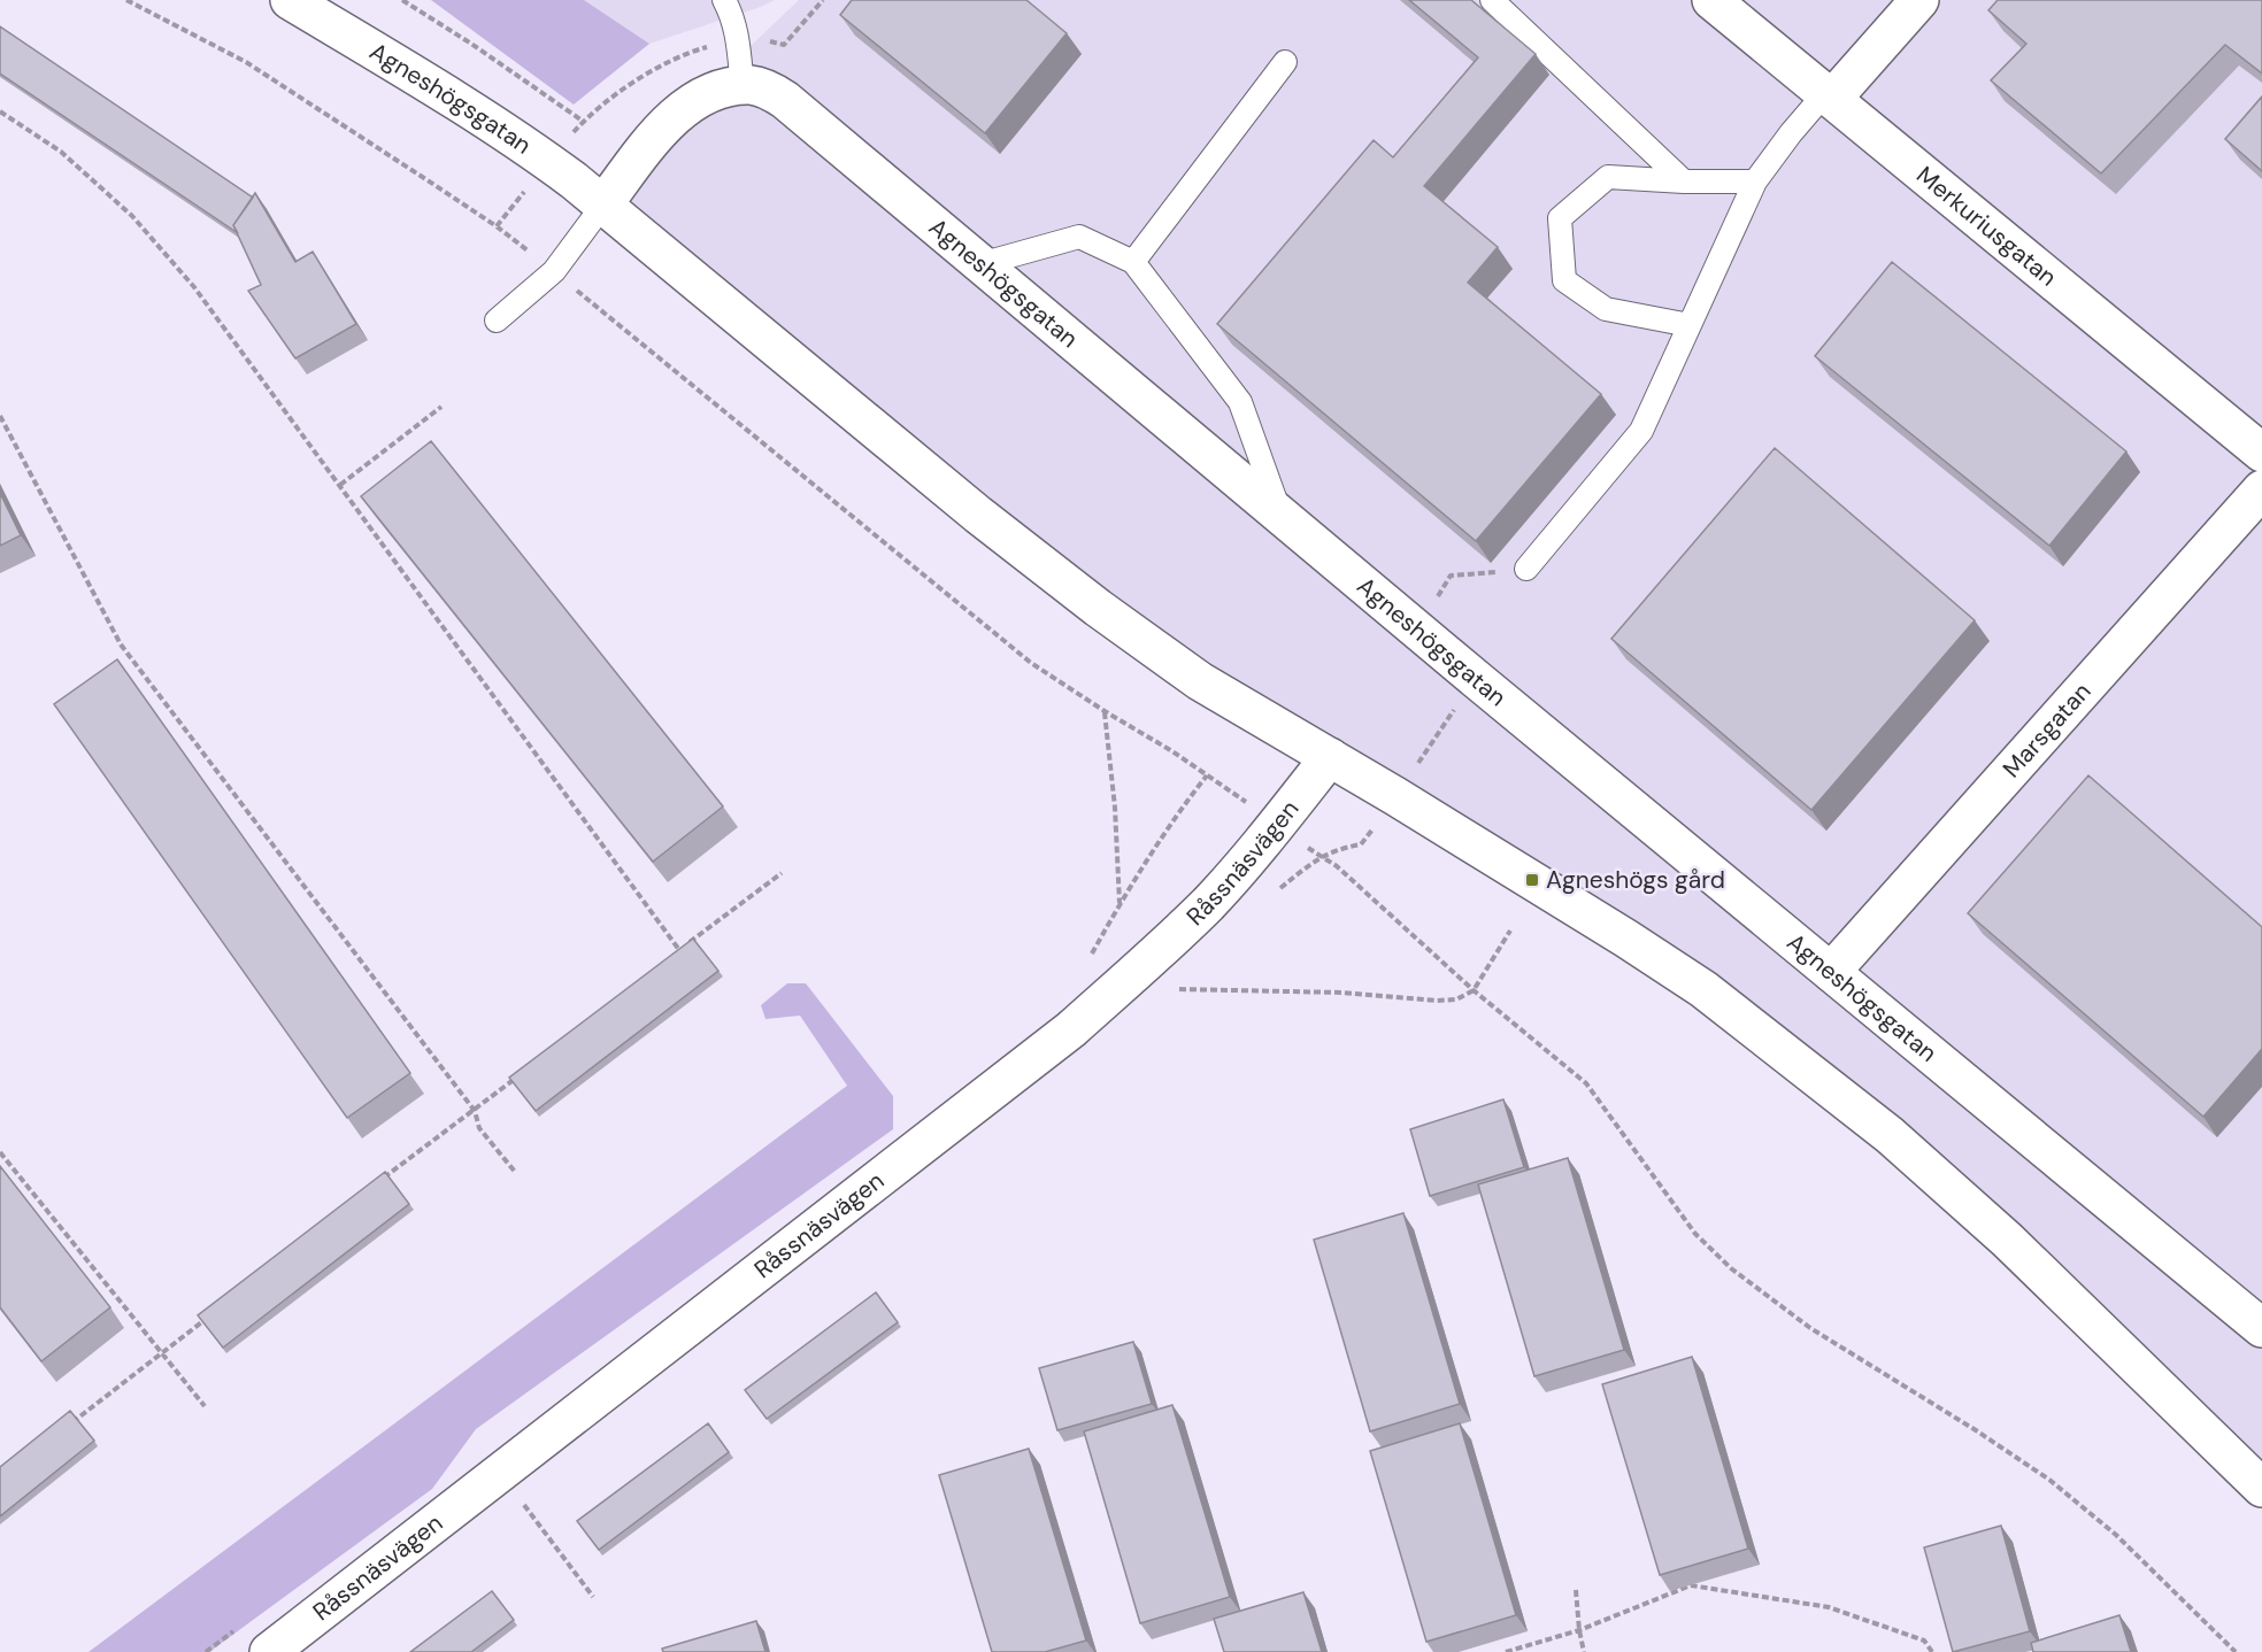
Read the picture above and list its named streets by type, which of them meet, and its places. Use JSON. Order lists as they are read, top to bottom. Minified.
{"streets":{"street":["Agneshögsgatan","Merkuriusgatan","Marsgatan","Råssnäsvägen"]},"crossings":[["Agneshögsgatan","Marsgatan"],["Agneshögsgatan","Råssnäsvägen"]],"places":{"transit":["Agneshögs gård"]}}
